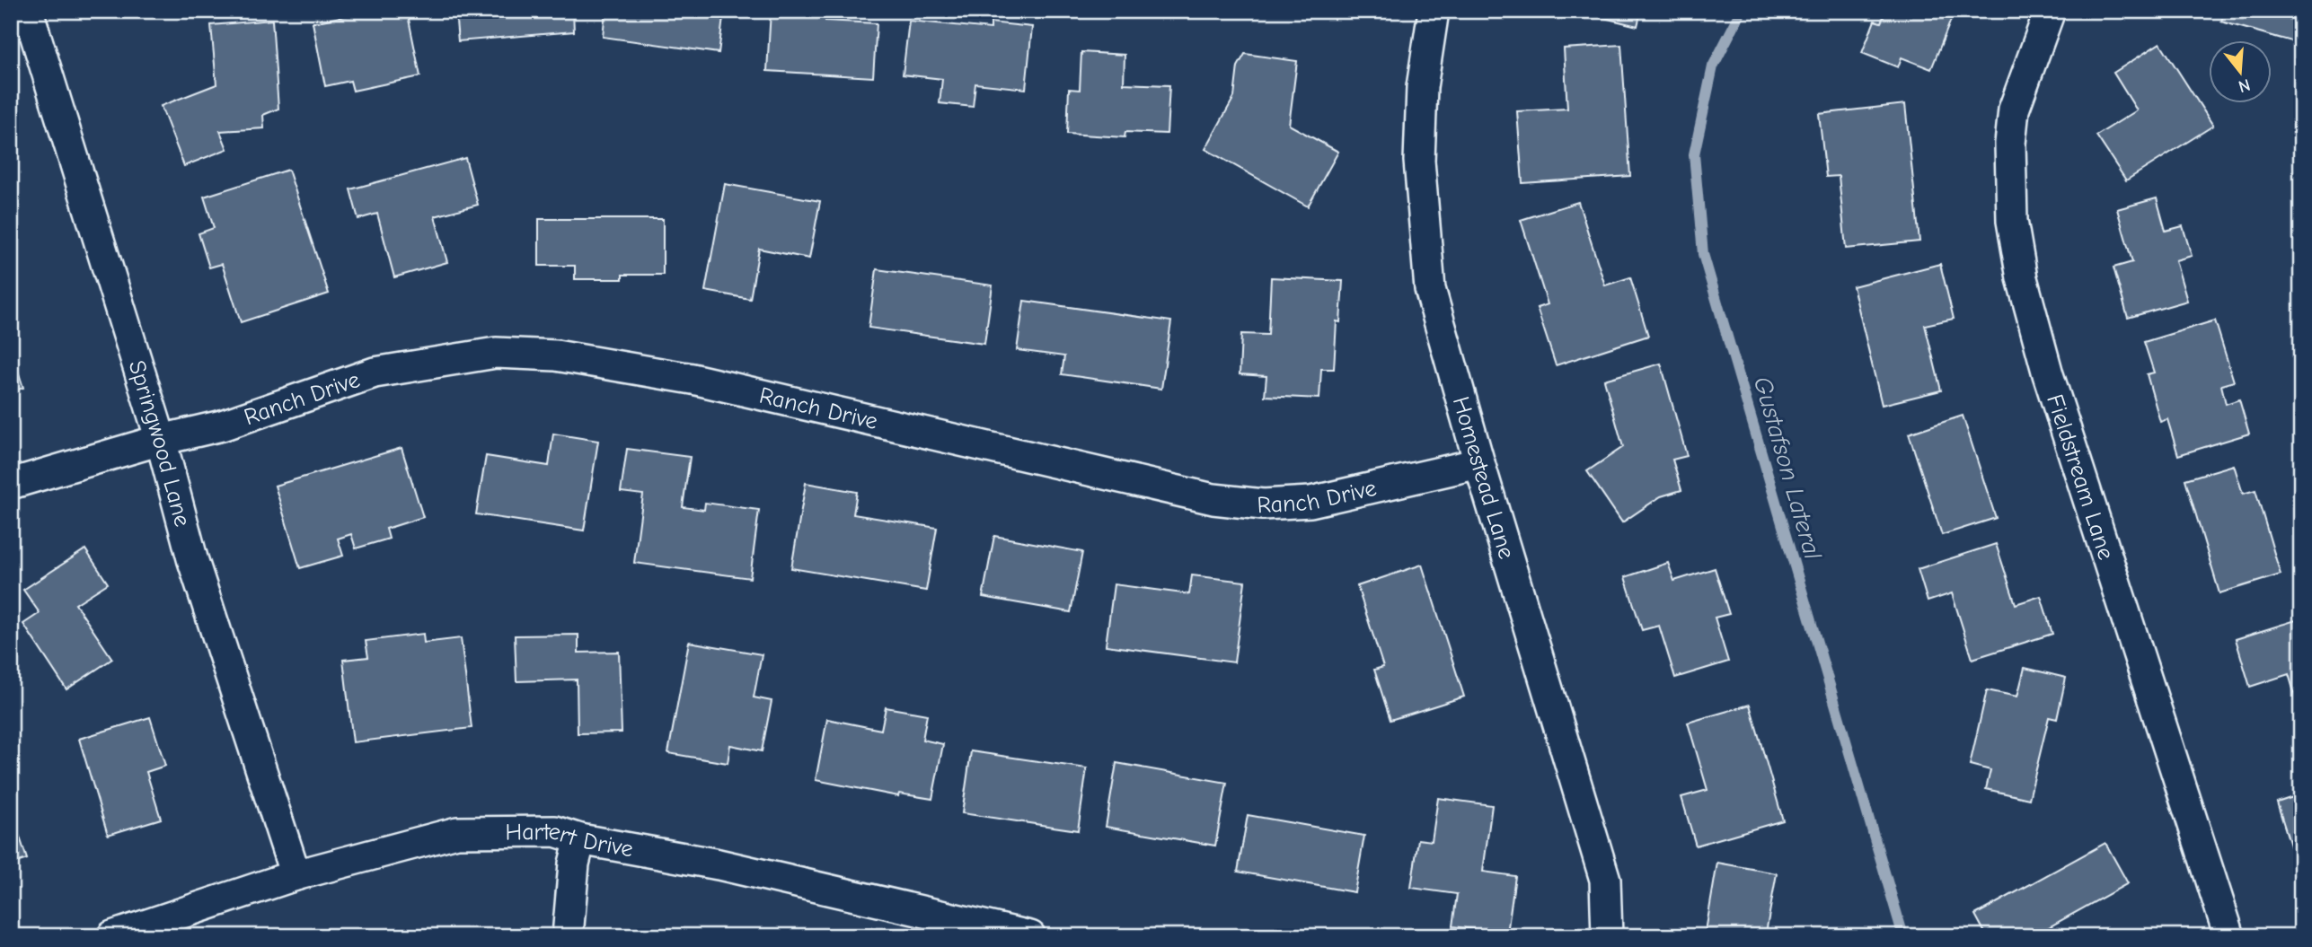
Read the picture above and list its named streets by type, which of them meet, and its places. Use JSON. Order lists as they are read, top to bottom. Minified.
{"streets":{"street":["Ranch Drive","Springwood Lane","Fieldstream Lane","Homestead Lane","Hartert Drive"]},"crossings":[["Ranch Drive","Springwood Lane"],["Ranch Drive","Homestead Lane"],["Springwood Lane","Hartert Drive"]],"water":["Gustafson Lateral"],"north":"bottom"}
